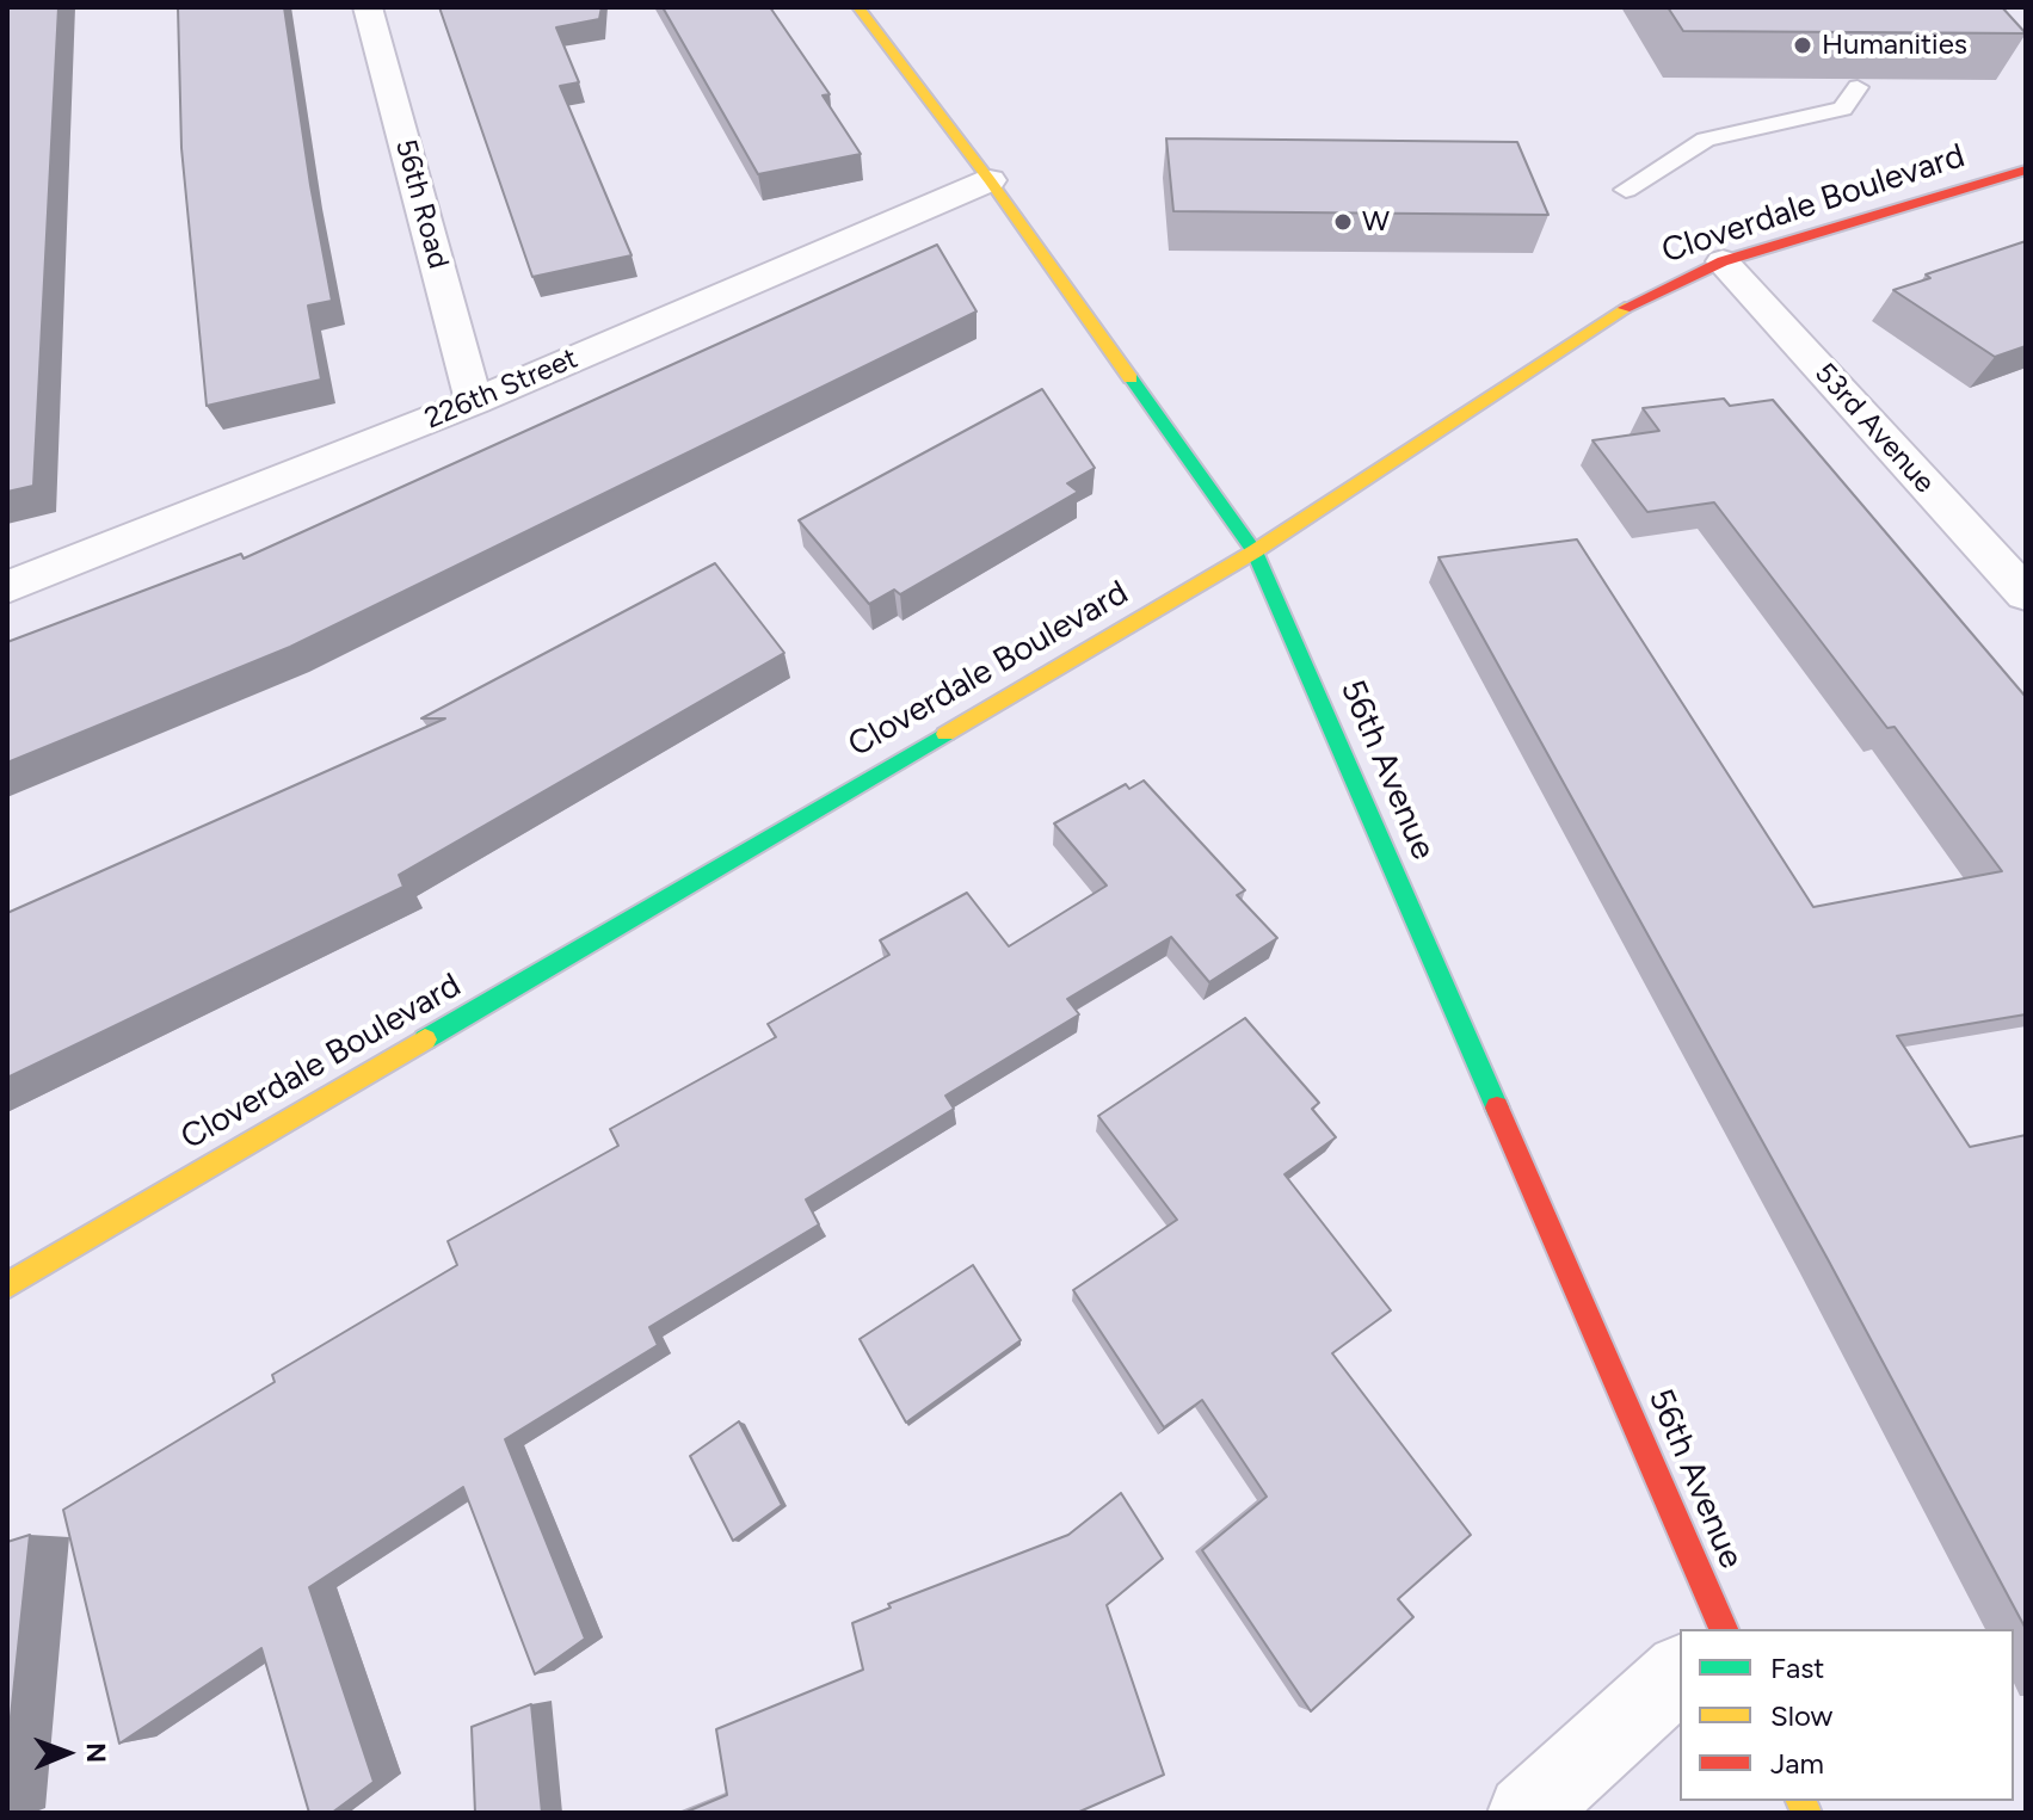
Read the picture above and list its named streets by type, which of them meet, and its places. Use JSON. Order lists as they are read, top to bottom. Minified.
{"streets":{"street":["56th Road","Cloverdale Boulevard","226th Street","53rd Avenue","56th Avenue"]},"crossings":[["56th Road","226th Street"],["Cloverdale Boulevard","53rd Avenue"],["Cloverdale Boulevard","56th Avenue"],["226th Street","56th Avenue"]],"places":["Humanities","W"],"legend":["Fast","Slow","Jam"],"north":"right"}
